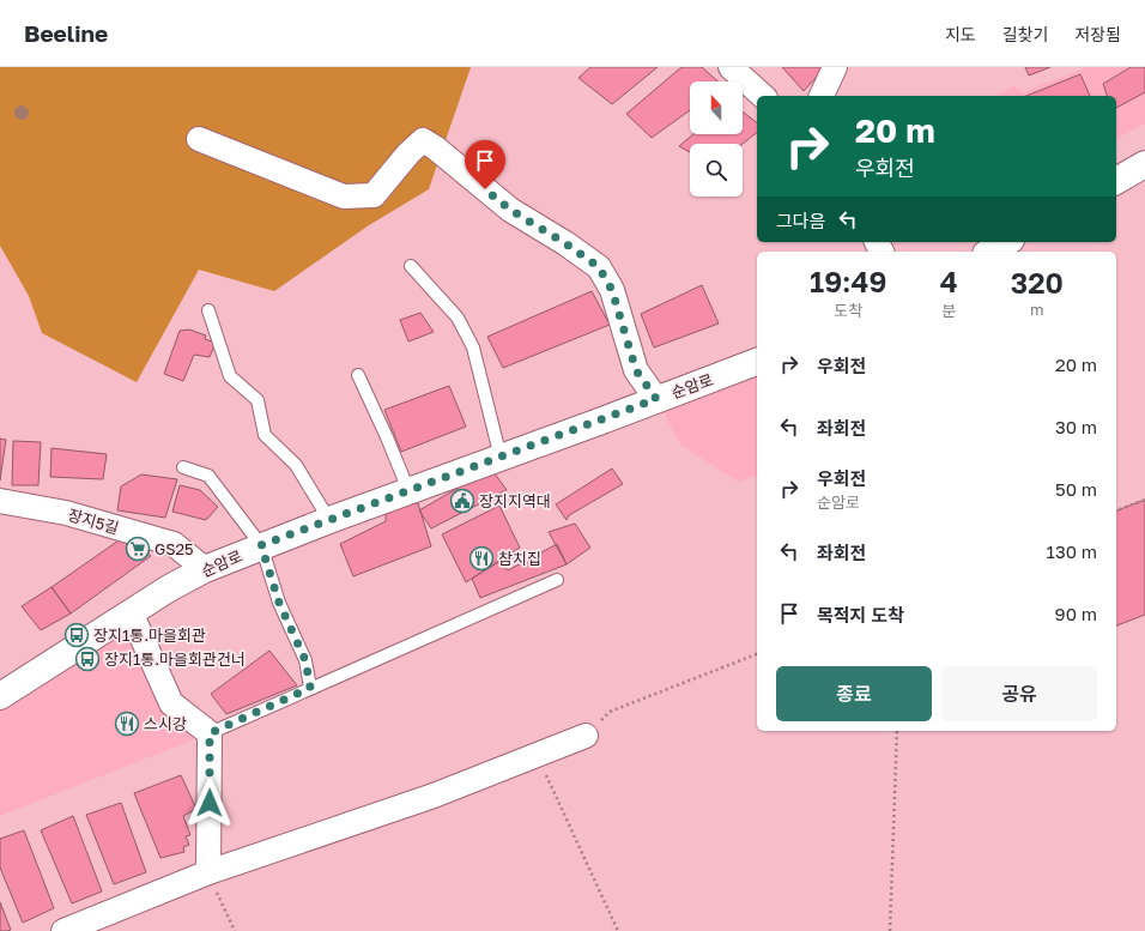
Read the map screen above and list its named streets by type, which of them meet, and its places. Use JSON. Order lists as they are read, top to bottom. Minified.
{"streets":{"street":["순암로","장지5길"]},"crossings":[["순암로","장지5길"]],"places":{"public building":["장지지역대"],"supermarket":["GS25"],"restaurant":["참치집","스시강"],"bus stop":["장지1통.마을회관","장지1통.마을회관건너"]},"north":"top","page":{"header":"Beeline","nav":["지도","길찾기","저장됨"],"turn":["20 m","우회전"],"then":"그다음","eta":["19:49","도착","4","분","320","m"],"list":[{"name":"우회전","value":"20 m"},{"name":"좌회전","value":"30 m"},{"name":"우회전","note":"순암로","value":"50 m"},{"name":"좌회전","value":"130 m"},{"name":"목적지 도착","value":"90 m"}],"buttons":["종료","공유"]}}
